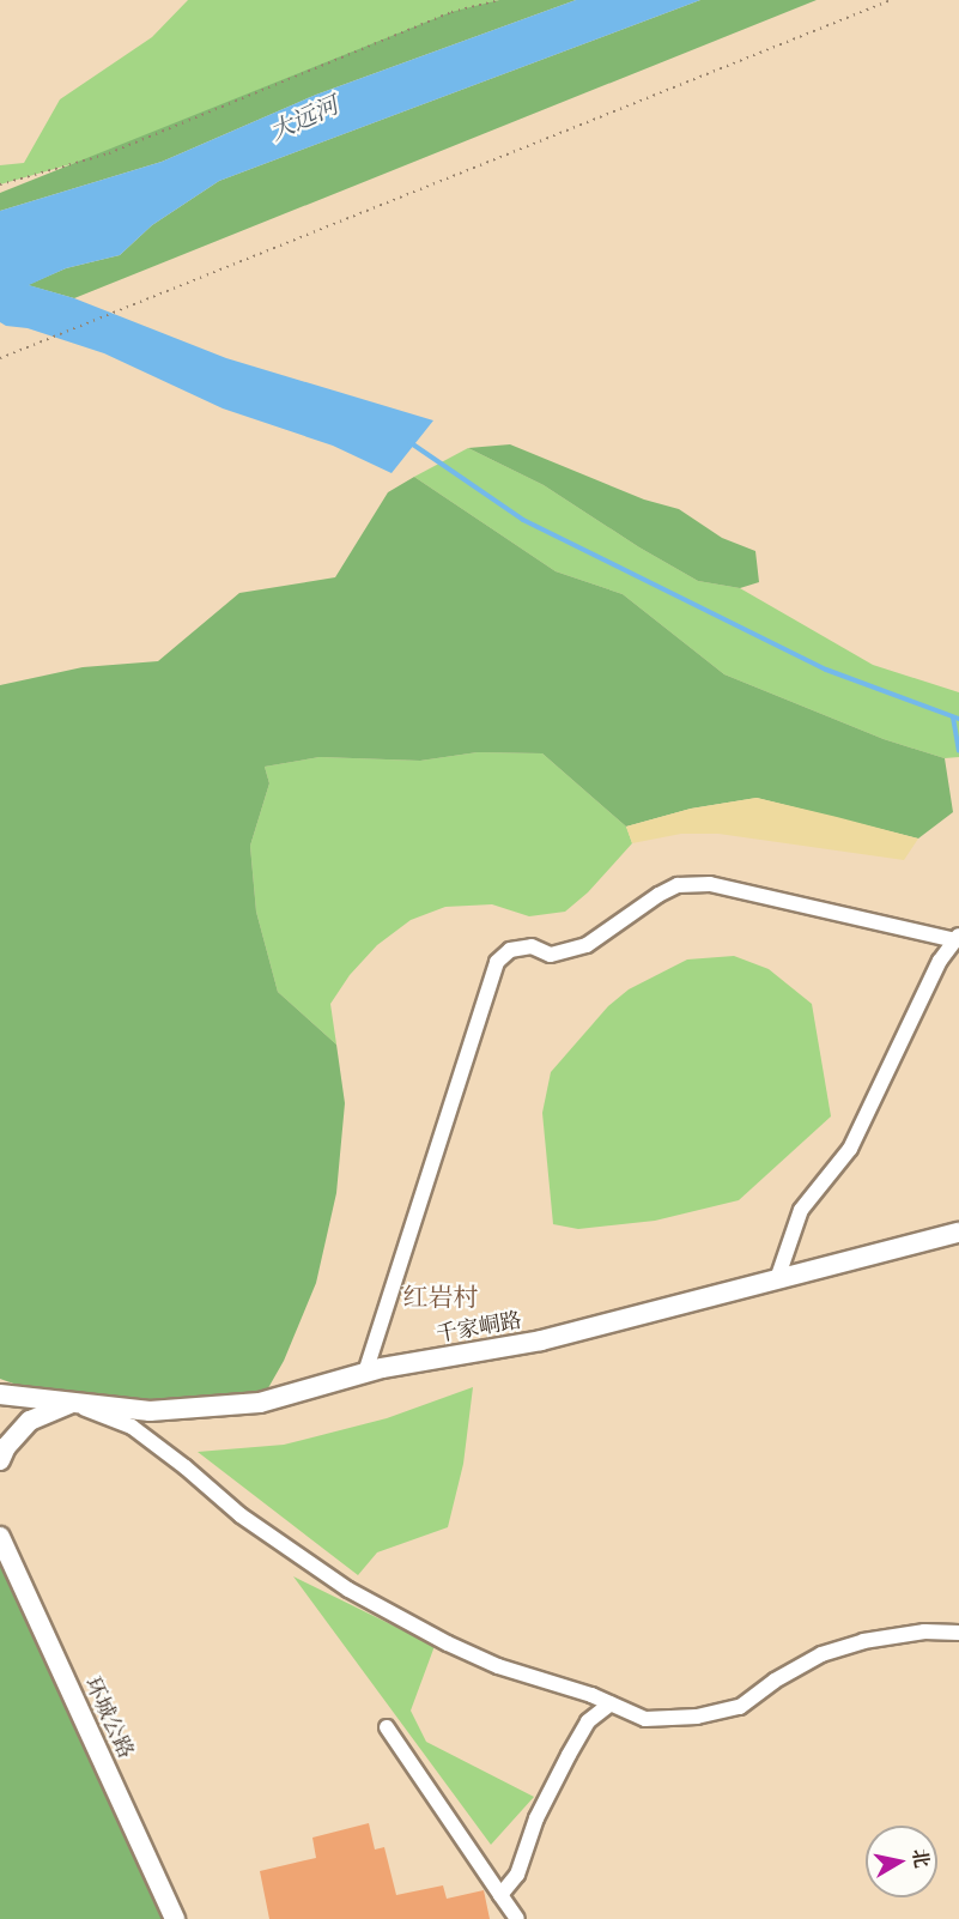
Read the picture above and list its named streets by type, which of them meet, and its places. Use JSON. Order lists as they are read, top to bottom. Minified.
{"streets":{"main road":["千家峒路","环城公路"]},"districts":["红岩村"],"water":["大远河"],"north":"right"}
